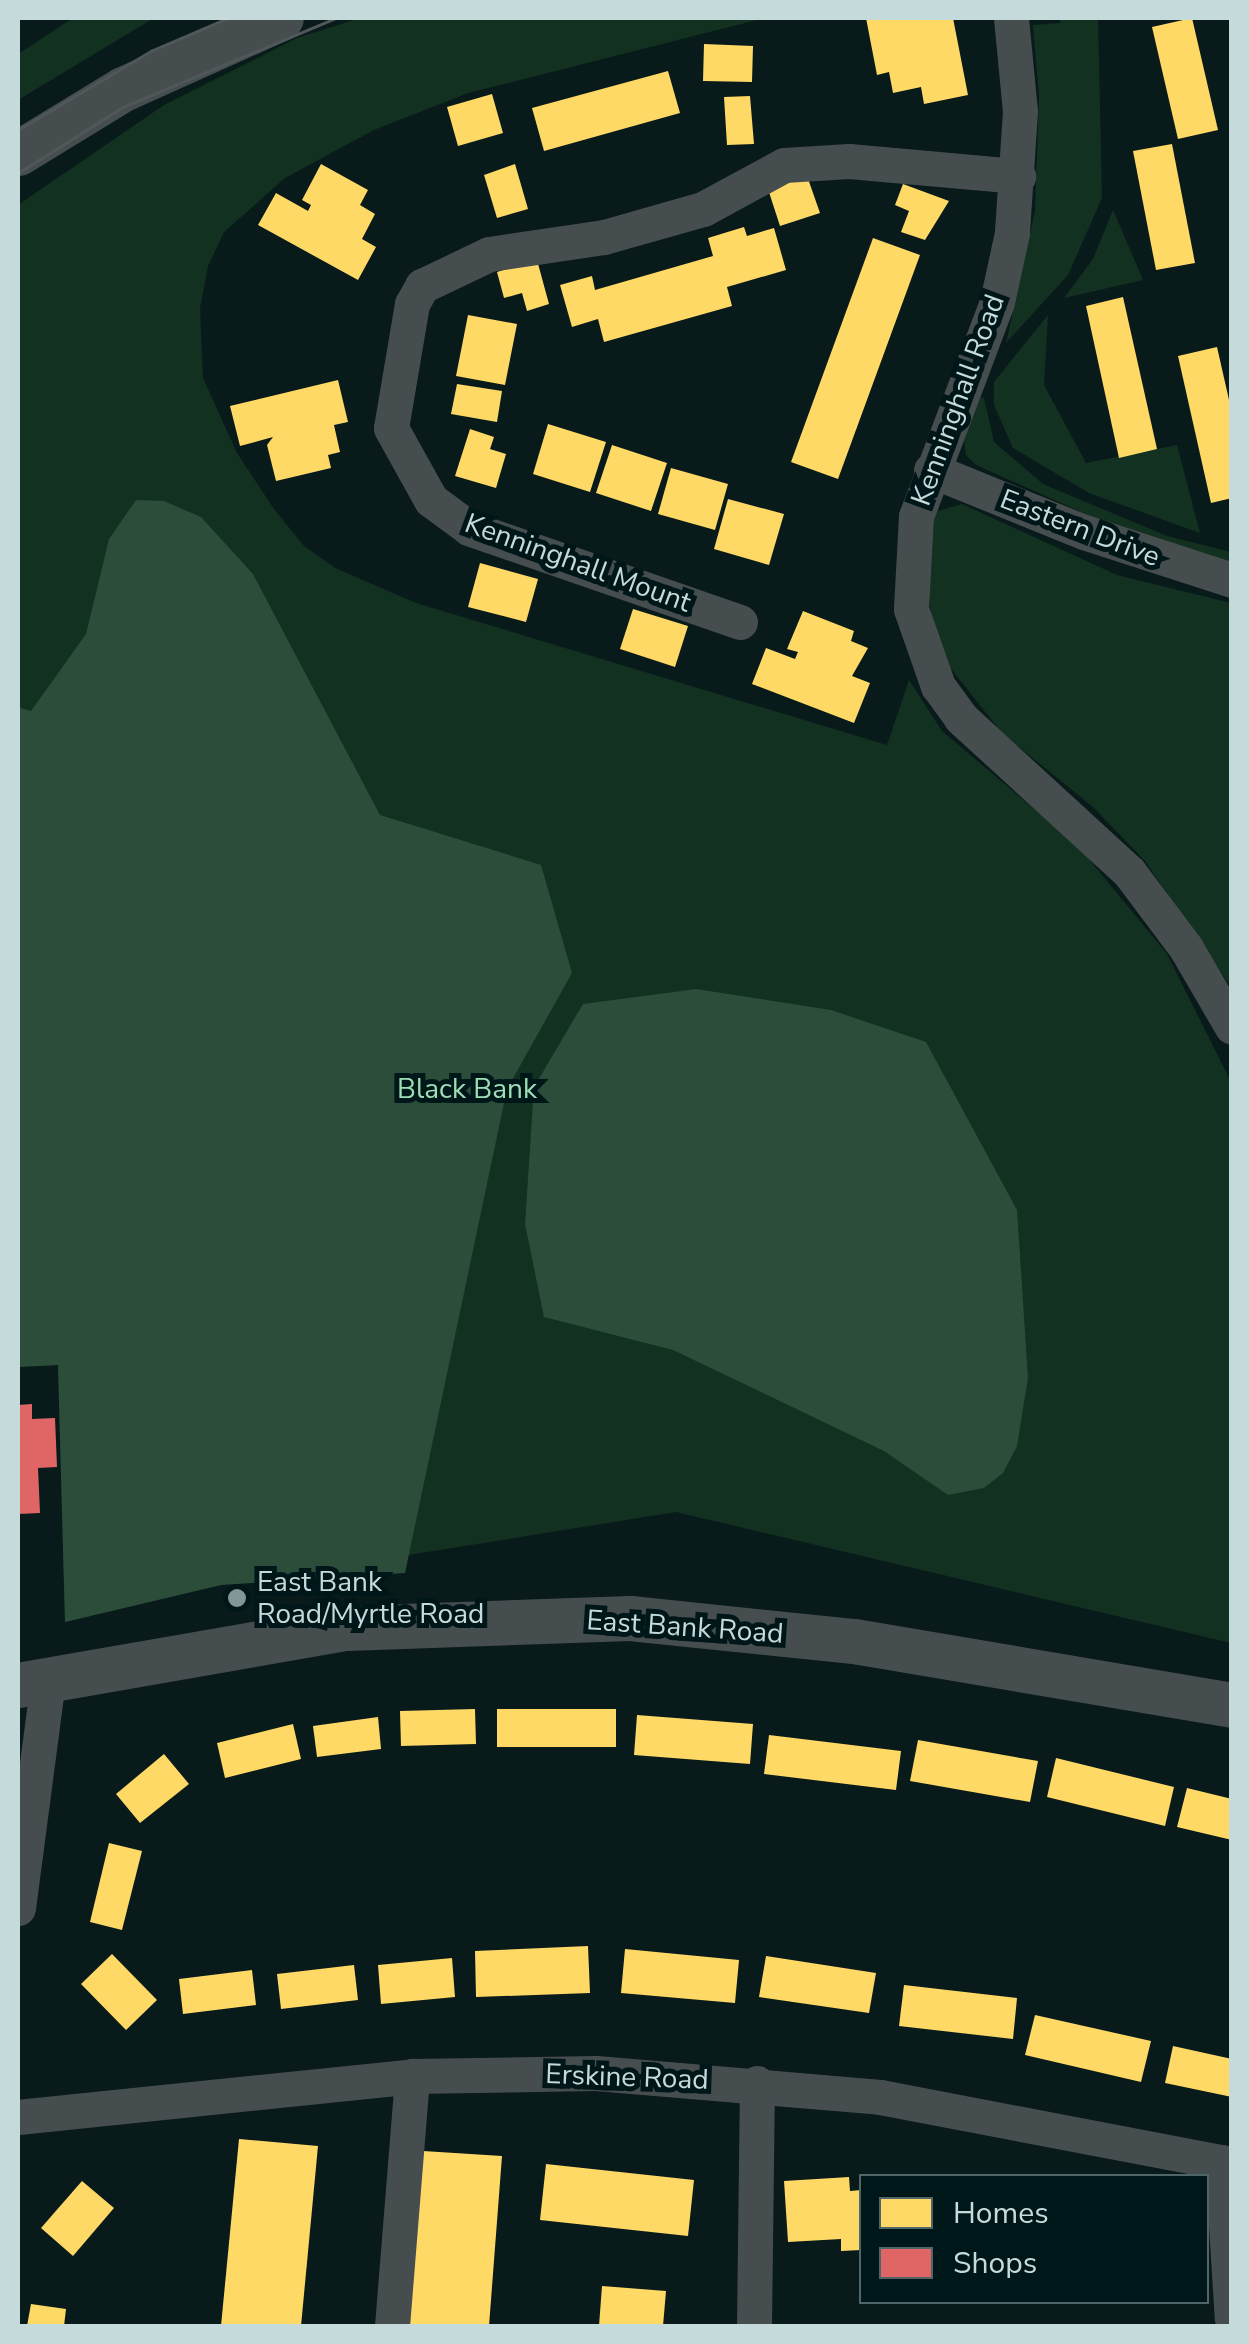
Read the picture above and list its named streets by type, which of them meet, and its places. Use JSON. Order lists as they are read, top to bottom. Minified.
{"streets":{"street":["Kenninghall Road","Eastern Drive","Kenninghall Mount","East Bank Road","Erskine Road"]},"crossings":[["Kenninghall Road","Eastern Drive"],["Kenninghall Road","Kenninghall Mount"]],"parks":["Black Bank"],"places":["East Bank Road/Myrtle Road"],"legend":["Homes","Shops"]}
